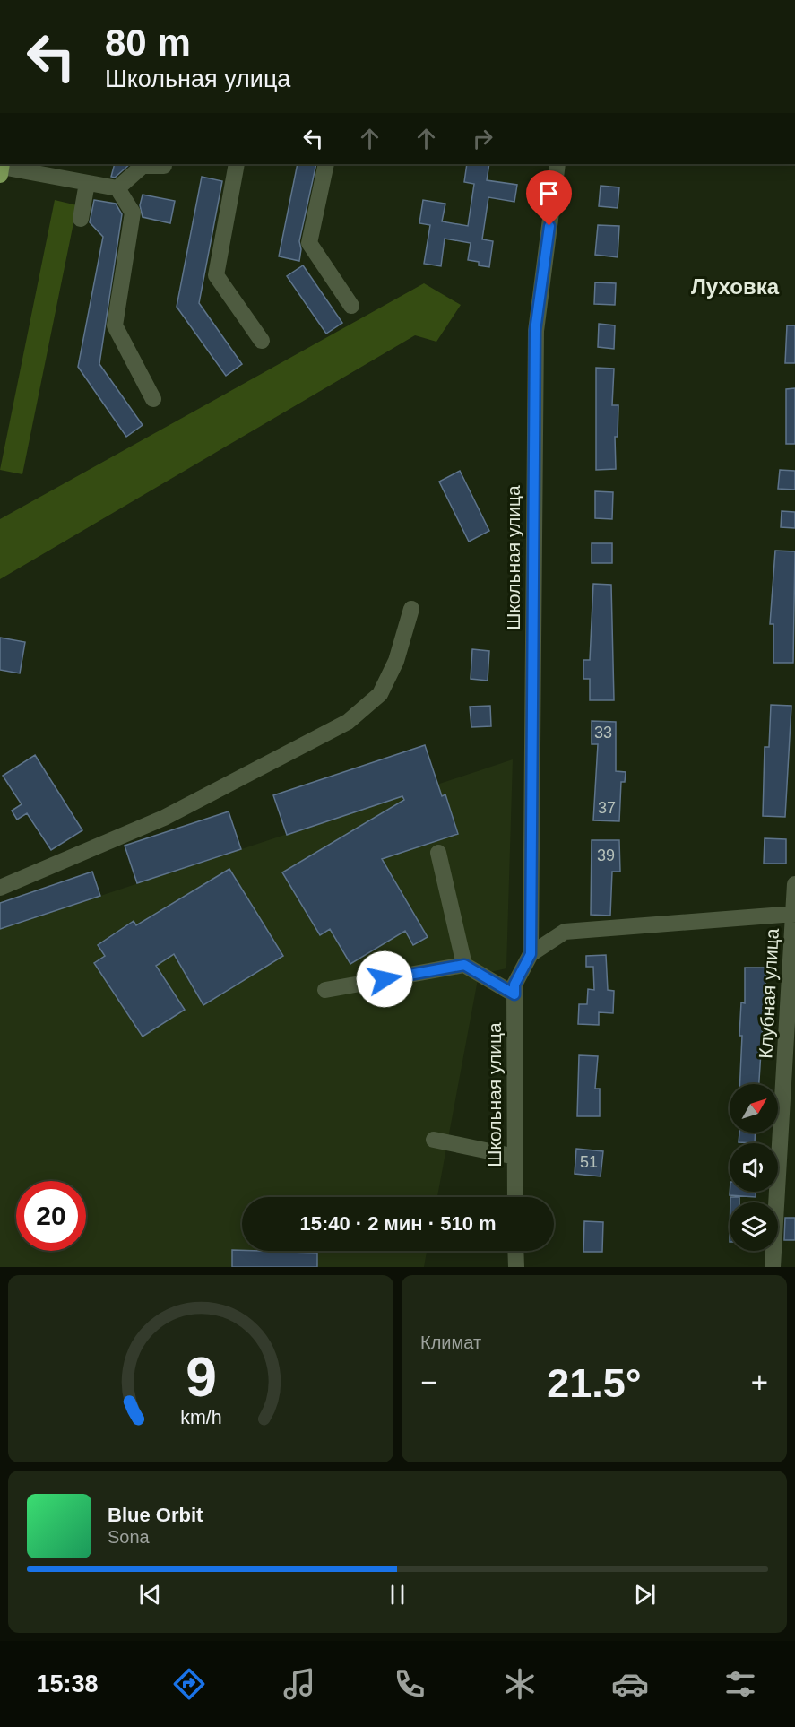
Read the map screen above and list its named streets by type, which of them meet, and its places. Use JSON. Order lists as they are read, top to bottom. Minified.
{"streets":{"street":["Школьная улица","Клубная улица"]},"crossings":[["Школьная улица","Клубная улица"]],"districts":["Луховка"],"house_numbers":["33","37","39","51"],"north":"top right","page":{"turn":["80 m","Школьная улица"],"limit":"20","trip":"15:40 · 2 мин · 510 m","tile":"Климат","heat":["−","21.5°","+"],"song":["Blue Orbit","Sona"],"tabs":"15:38","gauge":["9","km/h"]}}
